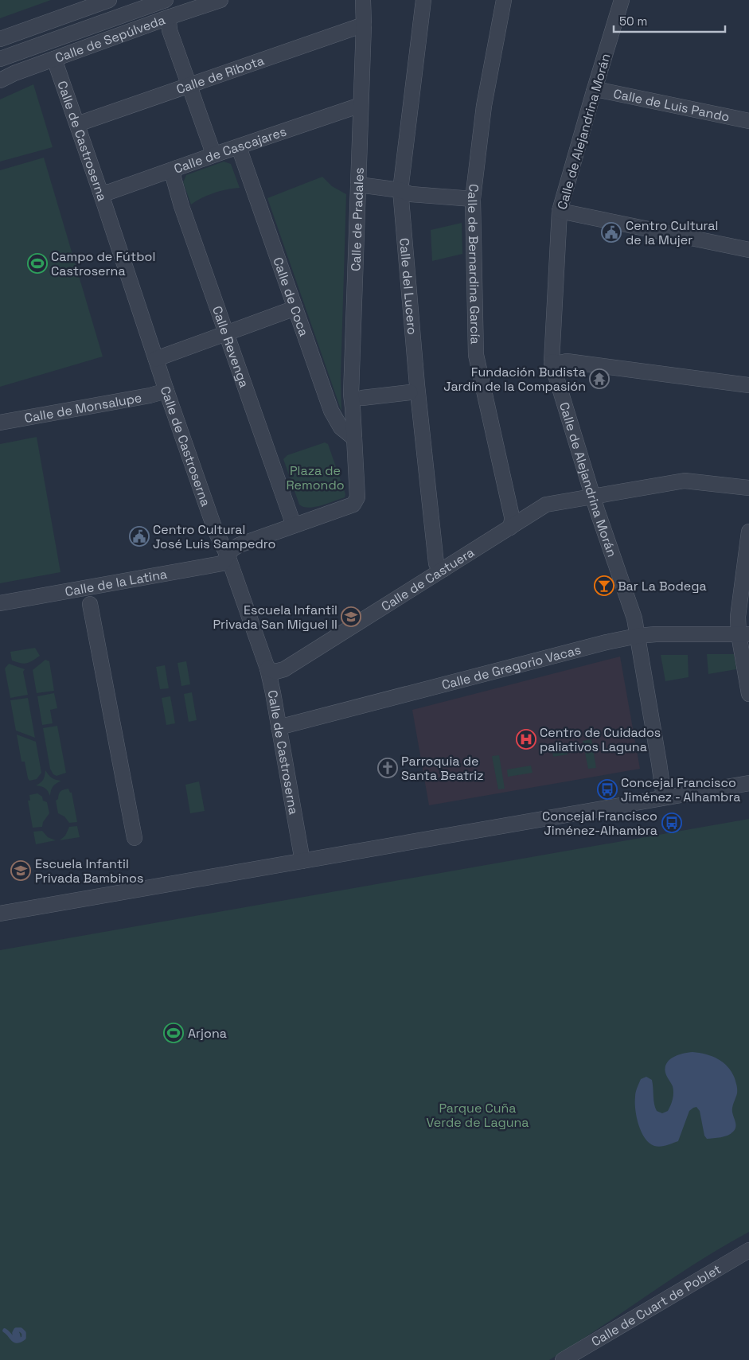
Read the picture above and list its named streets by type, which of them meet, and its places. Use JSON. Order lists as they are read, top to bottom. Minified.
{"streets":{"street":["Calle de Sepúlveda","Calle de Ribota","Calle de Luis Pando","Calle de Alejandrina Morán","Calle de Castroserna","Calle de Cascajares","Calle de Pradales","Calle de Bernardina García","Calle del Lucero","Calle de Coca","Calle Revenga","Calle de Monsalupe","Calle de Castuera","Calle de la Latina","Calle de Gregorio Vacas","Calle de Cuart de Poblet"]},"crossings":[["Calle de Sepúlveda","Calle de Castroserna"],["Calle de Ribota","Calle de Castroserna"],["Calle de Ribota","Calle de Pradales"],["Calle de Luis Pando","Calle de Alejandrina Morán"],["Calle de Alejandrina Morán","Calle de Castuera"],["Calle de Alejandrina Morán","Calle de Gregorio Vacas"],["Calle de Castroserna","Calle de Cascajares"],["Calle de Castroserna","Calle de Monsalupe"],["Calle de Castroserna","Calle de Castuera"],["Calle de Castroserna","Calle de la Latina"],["Calle de Castroserna","Calle de Gregorio Vacas"],["Calle de Cascajares","Calle de Pradales"],["Calle de Cascajares","Calle de Coca"],["Calle de Cascajares","Calle Revenga"],["Calle de Pradales","Calle de Coca"],["Calle de Bernardina García","Calle de Castuera"],["Calle del Lucero","Calle de Castuera"]],"parks":["Plaza de Remondo","Parque Cuña Verde de Laguna"],"places":{"public building":["Centro Cultural de la Mujer","Centro Cultural José Luis Sampedro"],"sports":["Campo de Fútbol Castroserna","Arjona"],"temple":["Fundación Budista Jardín de la Compasión"],"bar":["Bar La Bodega"],"school or university":["Escuela Infantil Privada San Miguel II","Escuela Infantil Privada Bambinos"],"hospital":["Centro de Cuidados paliativos Laguna"],"church":["Parroquia de Santa Beatriz"],"bus stop":["Concejal Francisco Jiménez - Alhambra","Concejal Francisco Jiménez-Alhambra"]},"scale_bar":"50 m"}
